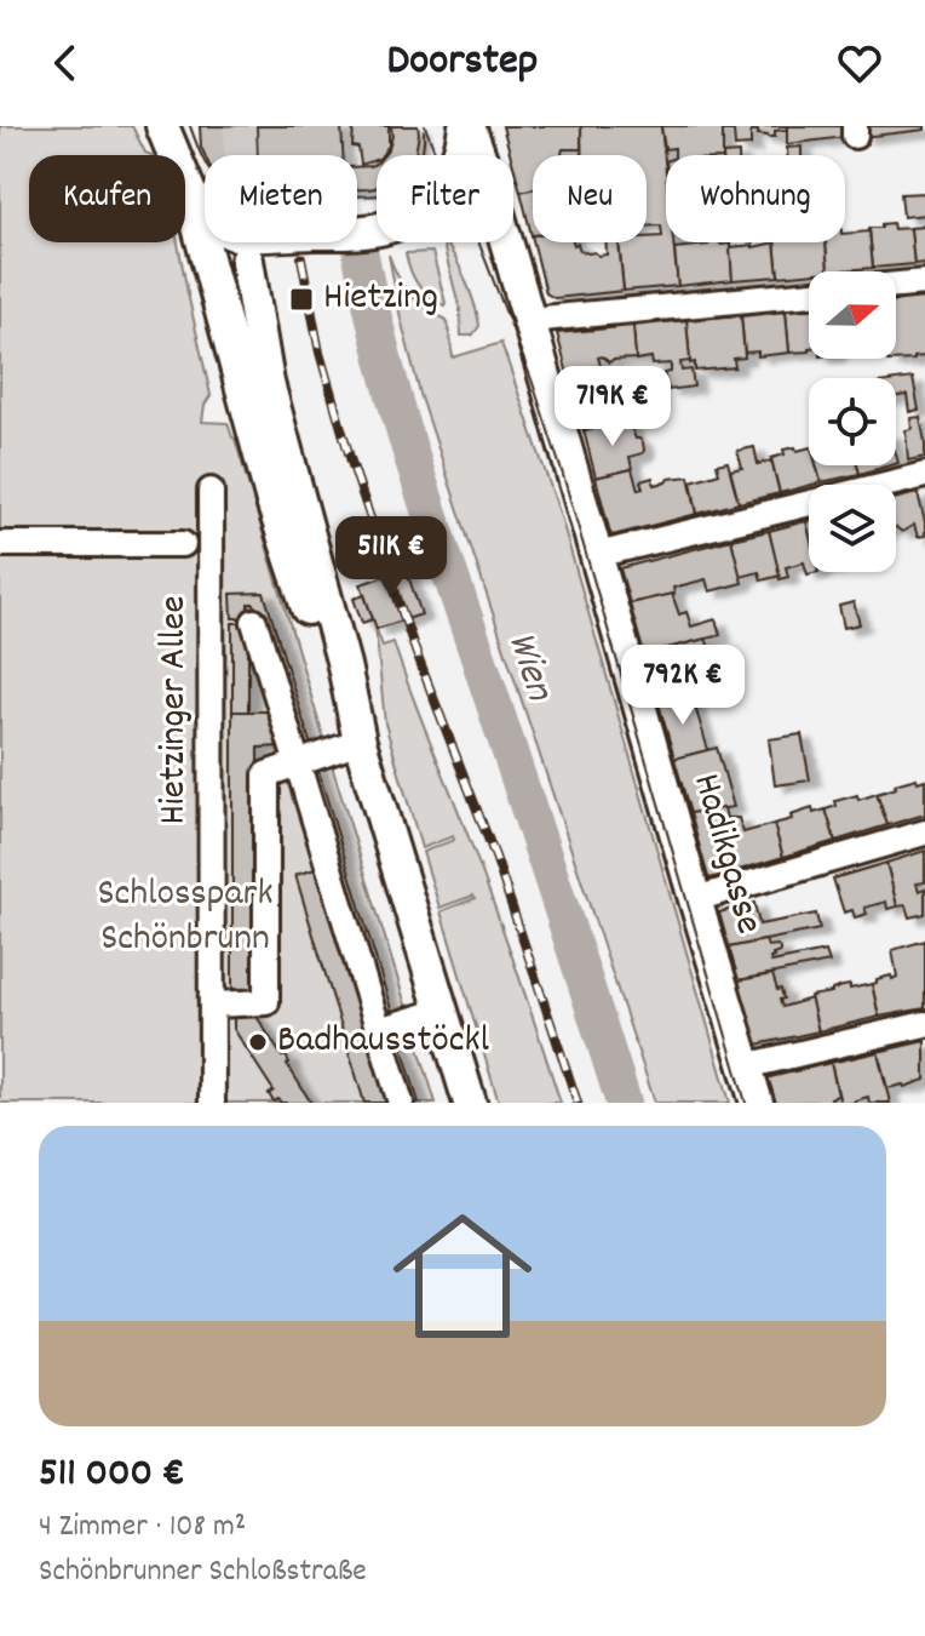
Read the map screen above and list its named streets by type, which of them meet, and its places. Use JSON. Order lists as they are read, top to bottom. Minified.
{"streets":{"main road":["Hadikgasse"],"street":["Hietzinger Allee"]},"water":["Wien"],"parks":["Schlosspark Schönbrunn"],"places":{"transit":["Hietzing"],"other":["Badhausstöckl"]},"north":"right","page":{"header":"Doorstep","chip":["Kaufen","Mieten","Filter","Neu","Wohnung"],"price":["719K €","511K €","792K €"],"list":[{"name":"511 000 €","note":"4 Zimmer · 108 m² · Schönbrunner Schloßstraße"}]}}
